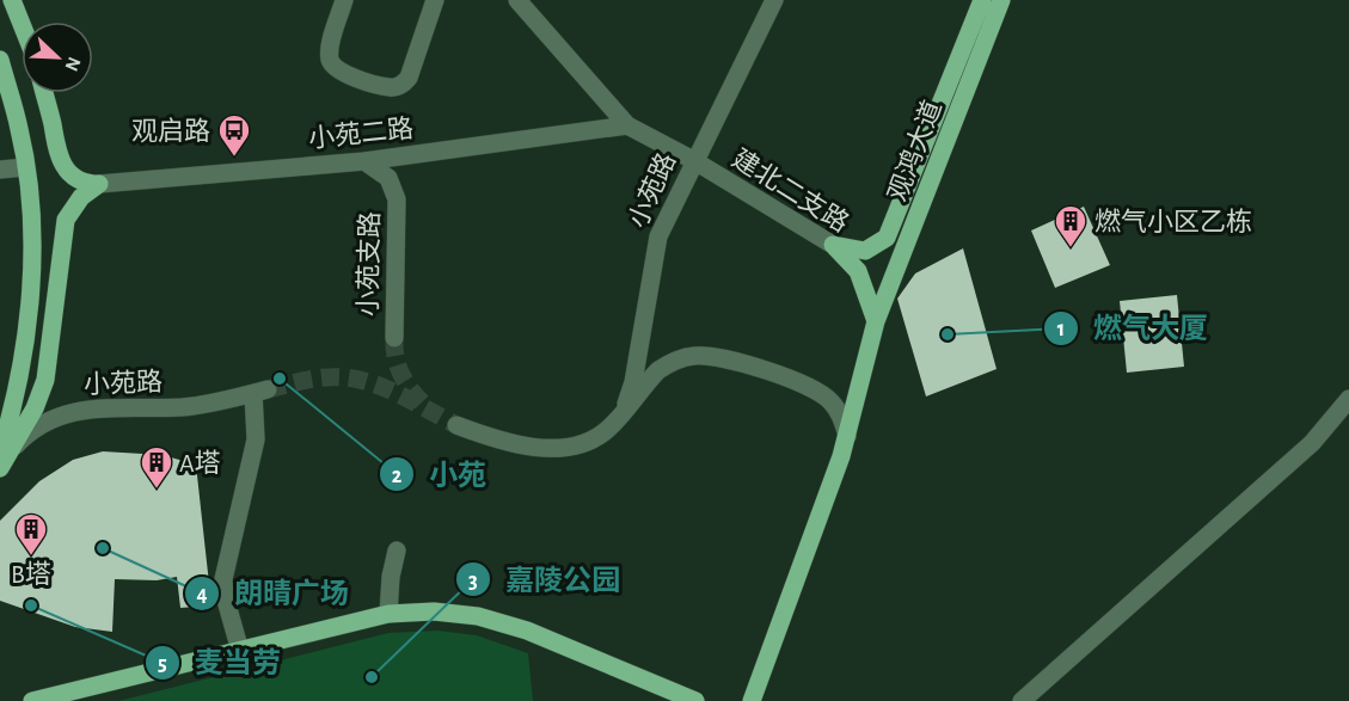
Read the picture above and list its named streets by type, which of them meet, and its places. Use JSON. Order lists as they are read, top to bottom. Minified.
{"streets":{"main road":["观鸿大道","小苑路","建北二支路"],"street":["小苑二路","小苑支路"]},"crossings":[["小苑二路","建北二支路"],["小苑二路","小苑支路"],["观鸿大道","建北二支路"],["小苑路","建北二支路"]],"places":{"bus stop":["观启路"],"building":["燃气小区乙栋","A塔","B塔"],"other":["燃气大厦","小苑","朗晴广场","麦当劳","嘉陵公园"]},"north":"bottom right"}
